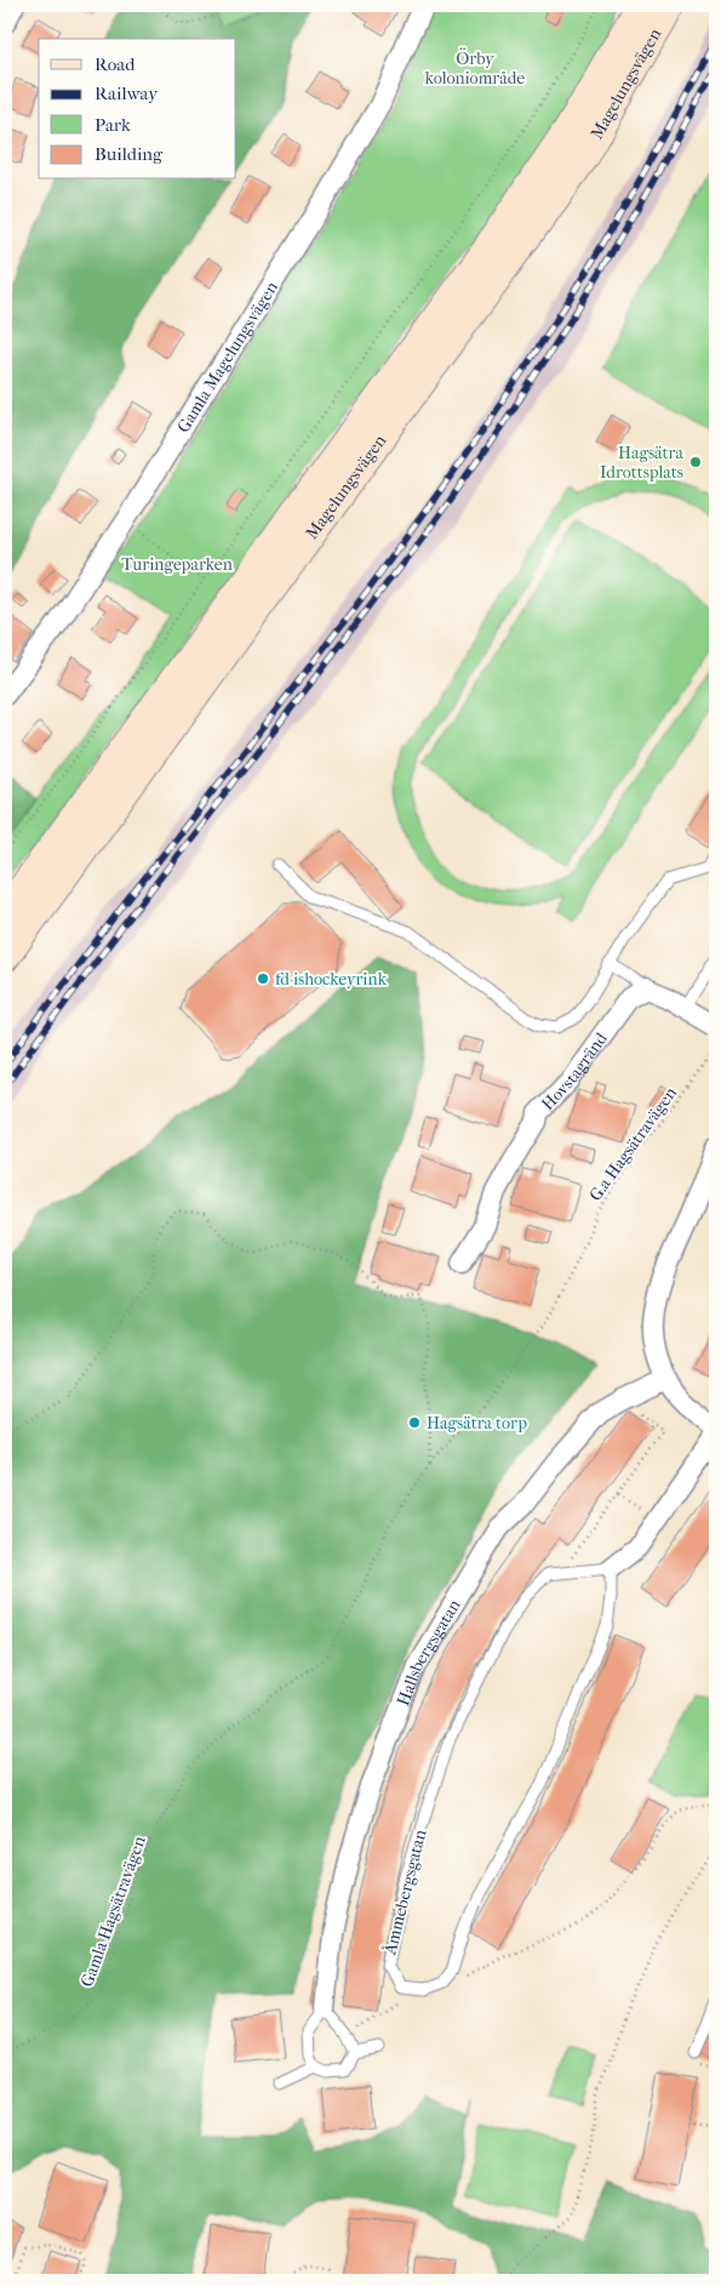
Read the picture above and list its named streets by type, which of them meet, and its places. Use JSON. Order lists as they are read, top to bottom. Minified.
{"streets":{"main road":["Magelungsvägen"],"street":["Gamla Magelungsvägen","Hovstagränd","Hallsbergsgatan"],"lane":["Åmmebergsgatan"],"path":["G.a Hagsätravägen","Gamla Hagsätravägen"]},"crossings":[["G.a Hagsätravägen","Gamla Hagsätravägen"]],"parks":["Örby koloniområde","Turingeparken"],"places":["Hagsätra Idrottsplats","fd ishockeyrink","Hagsätra torp"],"legend":["Road","Railway","Park","Building"]}
